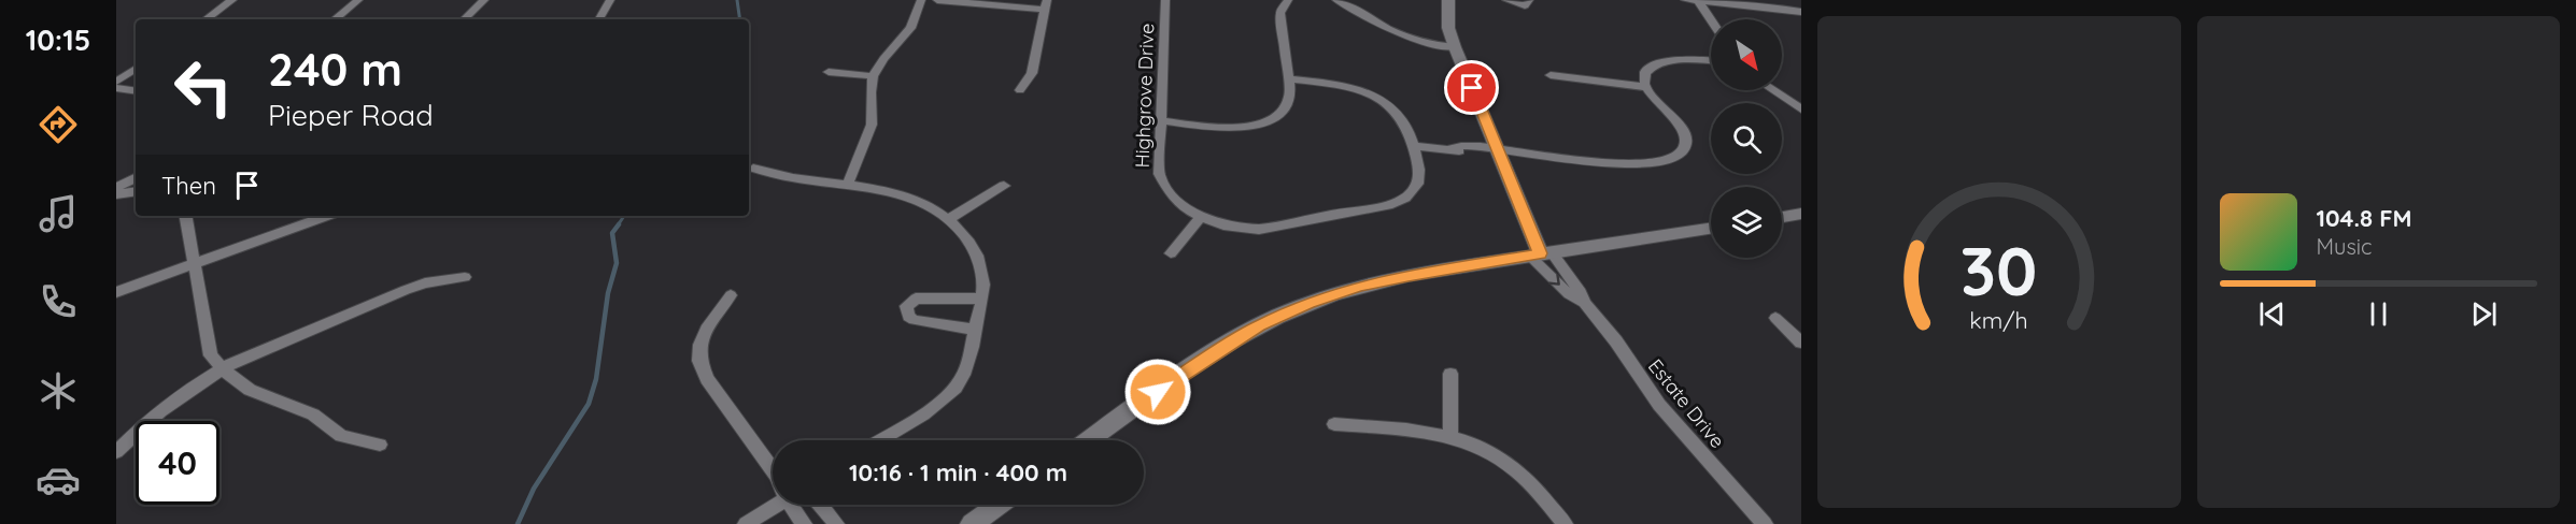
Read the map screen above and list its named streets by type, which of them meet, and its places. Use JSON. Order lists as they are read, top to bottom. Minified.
{"streets":{"street":["Highgrove Drive","Estate Drive"]},"north":"bottom right","page":{"tabs":"10:15","turn":["240 m","Pieper Road"],"then":"Then","song":["104.8 FM","Music"],"limit":"40","trip":"10:16 · 1 min · 400 m","gauge":["30","km/h"]}}
